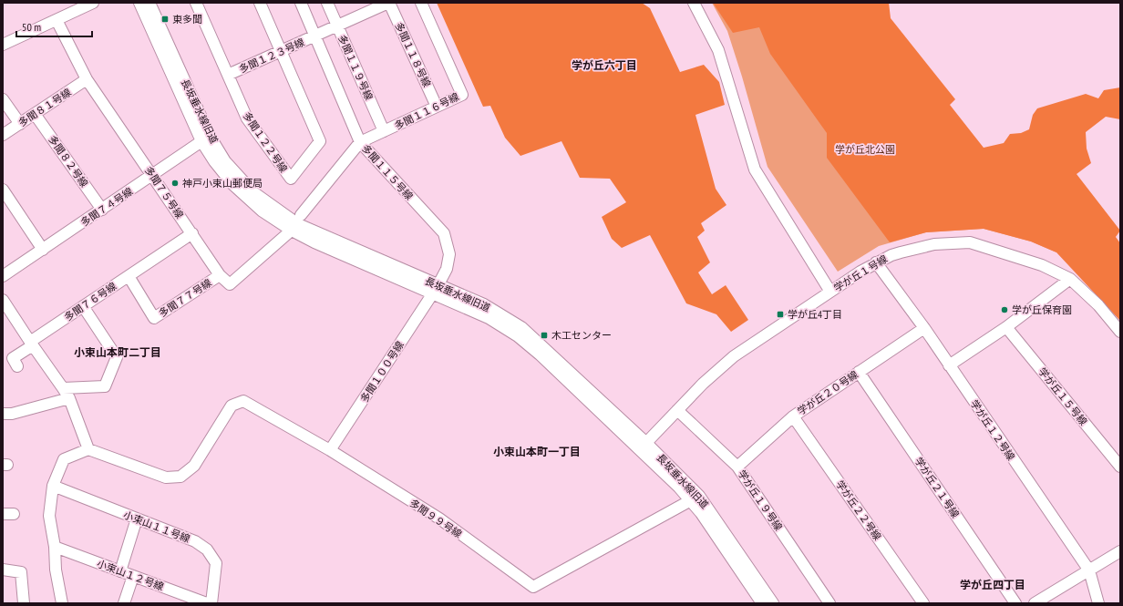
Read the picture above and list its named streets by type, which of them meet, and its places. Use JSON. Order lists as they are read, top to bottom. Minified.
{"streets":{"street":["多聞１１８号線","多聞１２３号線","多聞１１９号線","多聞８１号線","長坂垂水線旧道","多聞１１６号線","多聞１２２号線","多聞８２号線","多聞１１５号線","多聞７５号線","多聞７４号線","学が丘１号線","多聞７７号線","多聞７６号線","多聞１００号線","学が丘２０号線","学が丘１５号線","学が丘１２号線","学が丘２１号線","学が丘１９号線","学が丘２２号線","多聞９９号線","小束山１１号線","小束山１２号線"]},"crossings":[["多聞１１８号線","多聞１２３号線"],["多聞１１８号線","多聞１１６号線"],["多聞１２３号線","多聞１１９号線"],["多聞１２３号線","多聞１２２号線"],["多聞１２３号線","多聞１１５号線"],["多聞１１９号線","多聞１１６号線"],["多聞８１号線","多聞８２号線"],["多聞８１号線","多聞７５号線"],["長坂垂水線旧道","多聞１１５号線"],["長坂垂水線旧道","多聞７４号線"],["長坂垂水線旧道","学が丘１号線"],["長坂垂水線旧道","多聞１００号線"],["長坂垂水線旧道","多聞９９号線"],["多聞１１６号線","多聞１１５号線"],["多聞８２号線","多聞７４号線"],["多聞１１５号線","多聞１００号線"],["多聞７５号線","多聞７４号線"],["多聞７５号線","多聞７７号線"],["多聞７５号線","多聞７６号線"],["学が丘１号線","学が丘１２号線"],["学が丘１号線","学が丘１９号線"],["多聞７７号線","多聞７６号線"],["多聞１００号線","多聞９９号線"],["学が丘２０号線","学が丘１２号線"],["学が丘２０号線","学が丘２１号線"],["学が丘２０号線","学が丘１９号線"],["学が丘２０号線","学が丘２２号線"]],"districts":["学が丘六丁目","小束山本町二丁目","小束山本町一丁目","学が丘四丁目"],"parks":["学が丘北公園"],"places":{"transit":["東多聞","学が丘4丁目","木工センター"],"other":["神戸小束山郵便局","学が丘保育園"]},"scale_bar":"50 m"}
